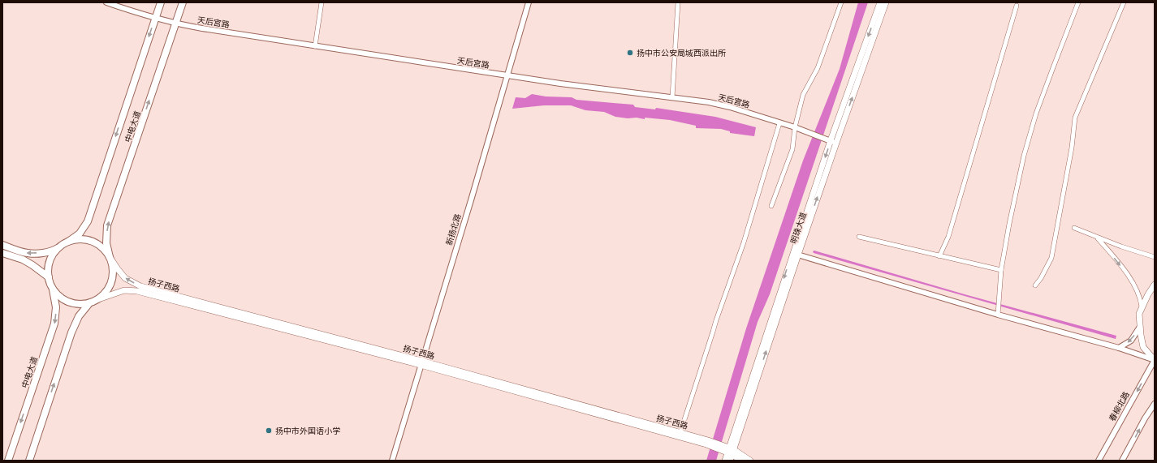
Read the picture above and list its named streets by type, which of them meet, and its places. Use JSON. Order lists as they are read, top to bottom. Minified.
{"streets":{"main road":["中电大道","明珠大道","扬子西路"],"street":["天后宫路","新扬北路","春柳北路"]},"crossings":[["天后宫路","中电大道"],["天后宫路","明珠大道"],["天后宫路","新扬北路"],["中电大道","扬子西路"],["明珠大道","扬子西路"],["新扬北路","扬子西路"]],"places":["扬中市公安局城西派出所","扬中市外国语小学"]}
